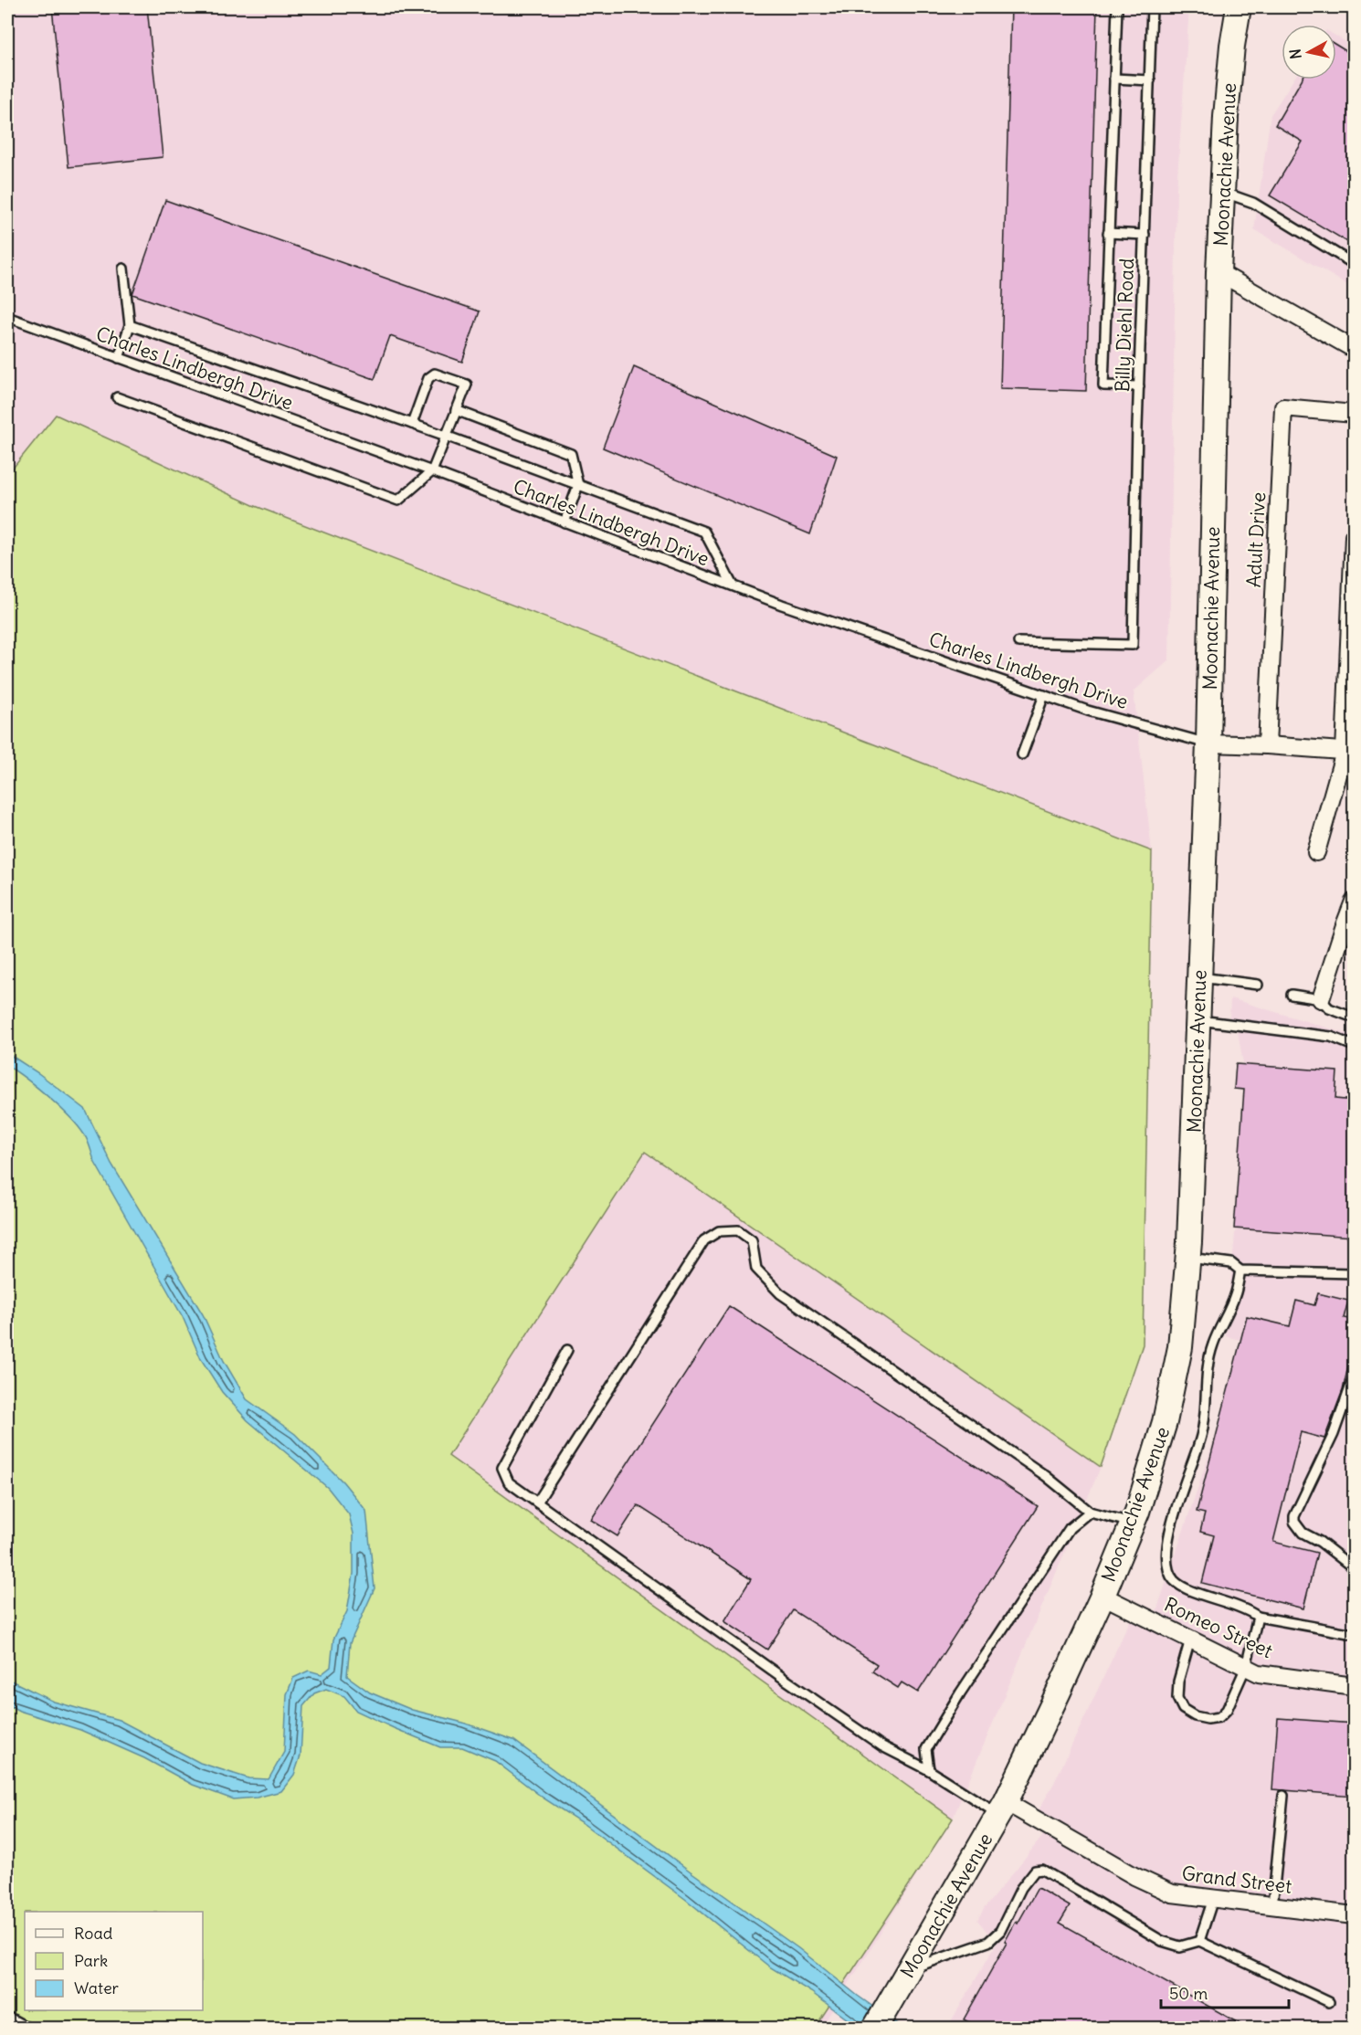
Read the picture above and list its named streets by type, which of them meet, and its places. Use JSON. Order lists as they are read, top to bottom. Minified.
{"streets":{"main road":["Moonachie Avenue"],"street":["Adult Drive","Romeo Street","Grand Street"],"lane":["Billy Diehl Road","Charles Lindbergh Drive"]},"crossings":[["Moonachie Avenue","Charles Lindbergh Drive"],["Moonachie Avenue","Romeo Street"],["Moonachie Avenue","Grand Street"]],"legend":["Road","Park","Water"],"scale_bar":"50 m","north":"left"}
